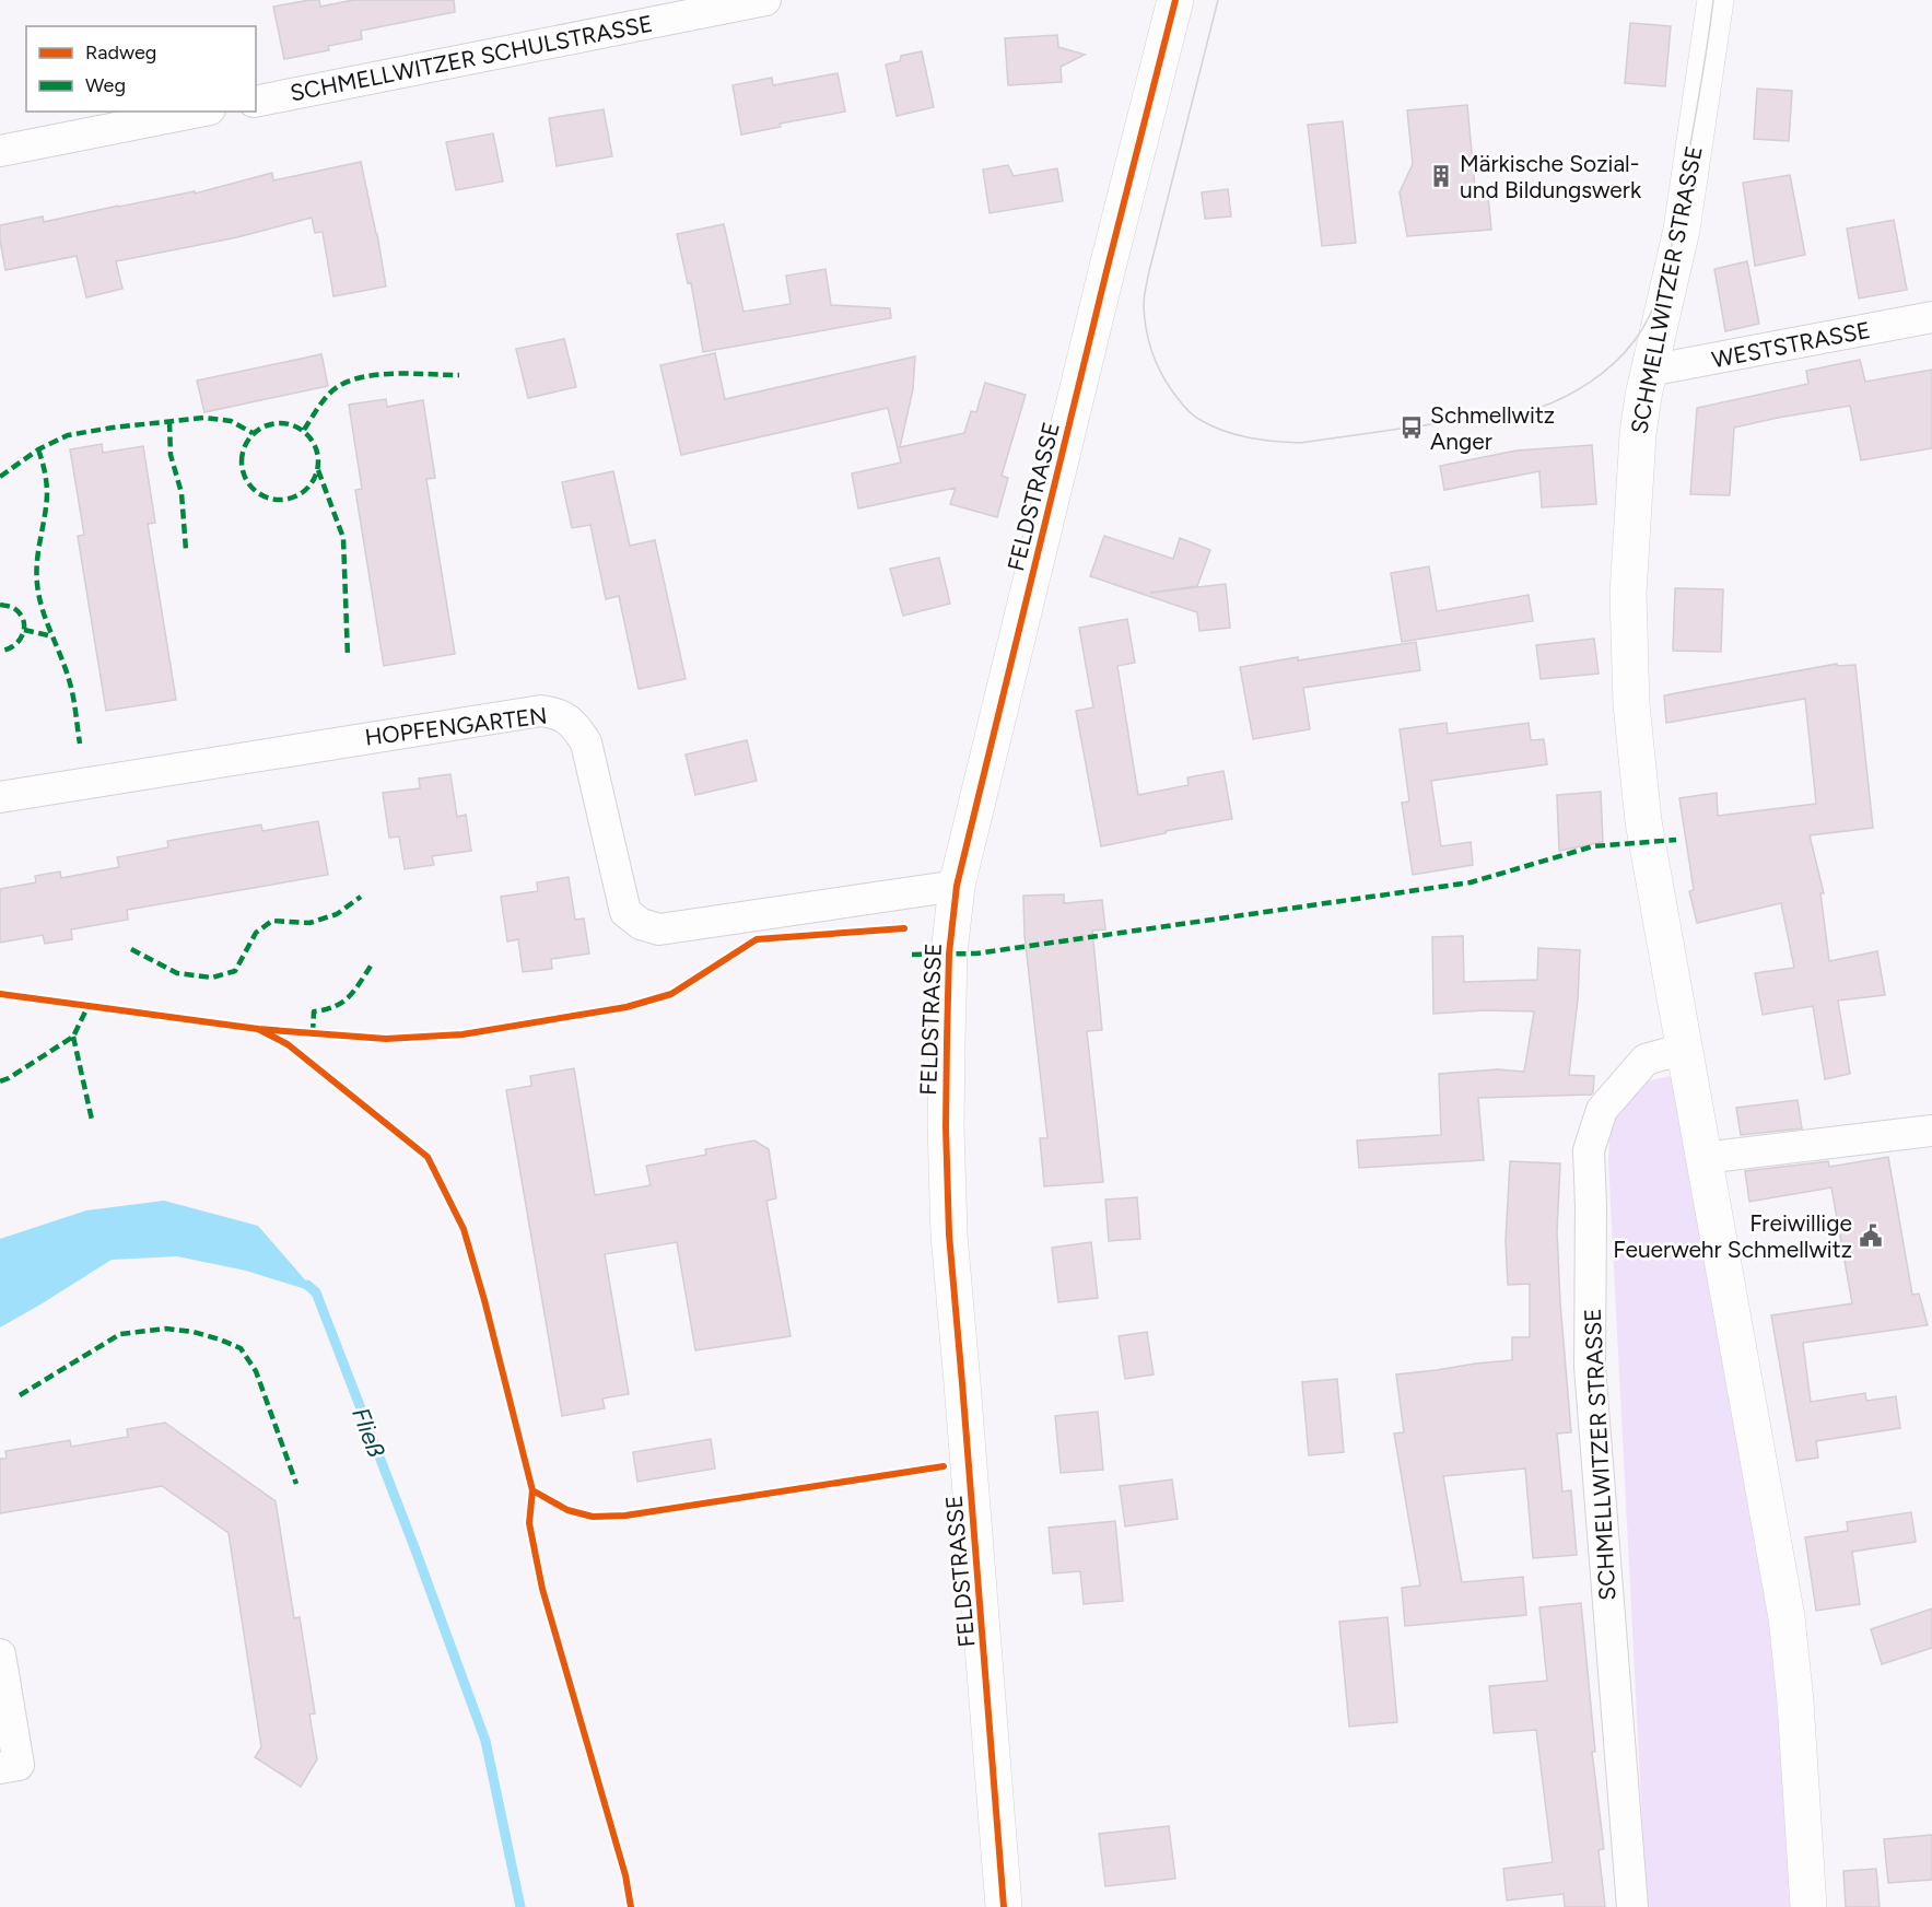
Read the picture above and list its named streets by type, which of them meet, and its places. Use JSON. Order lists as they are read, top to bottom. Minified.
{"streets":{"street":["SCHMELLWITZER SCHULSTRASSE","SCHMELLWITZER STRASSE","WESTSTRASSE","FELDSTRASSE","HOPFENGARTEN"]},"crossings":[["SCHMELLWITZER STRASSE","WESTSTRASSE"],["FELDSTRASSE","HOPFENGARTEN"]],"water":["Fließ"],"places":{"building":["Märkische Sozial- und Bildungswerk"],"bus stop":["Schmellwitz Anger"],"public building":["Freiwillige Feuerwehr Schmellwitz"]},"legend":["Radweg","Weg"]}
